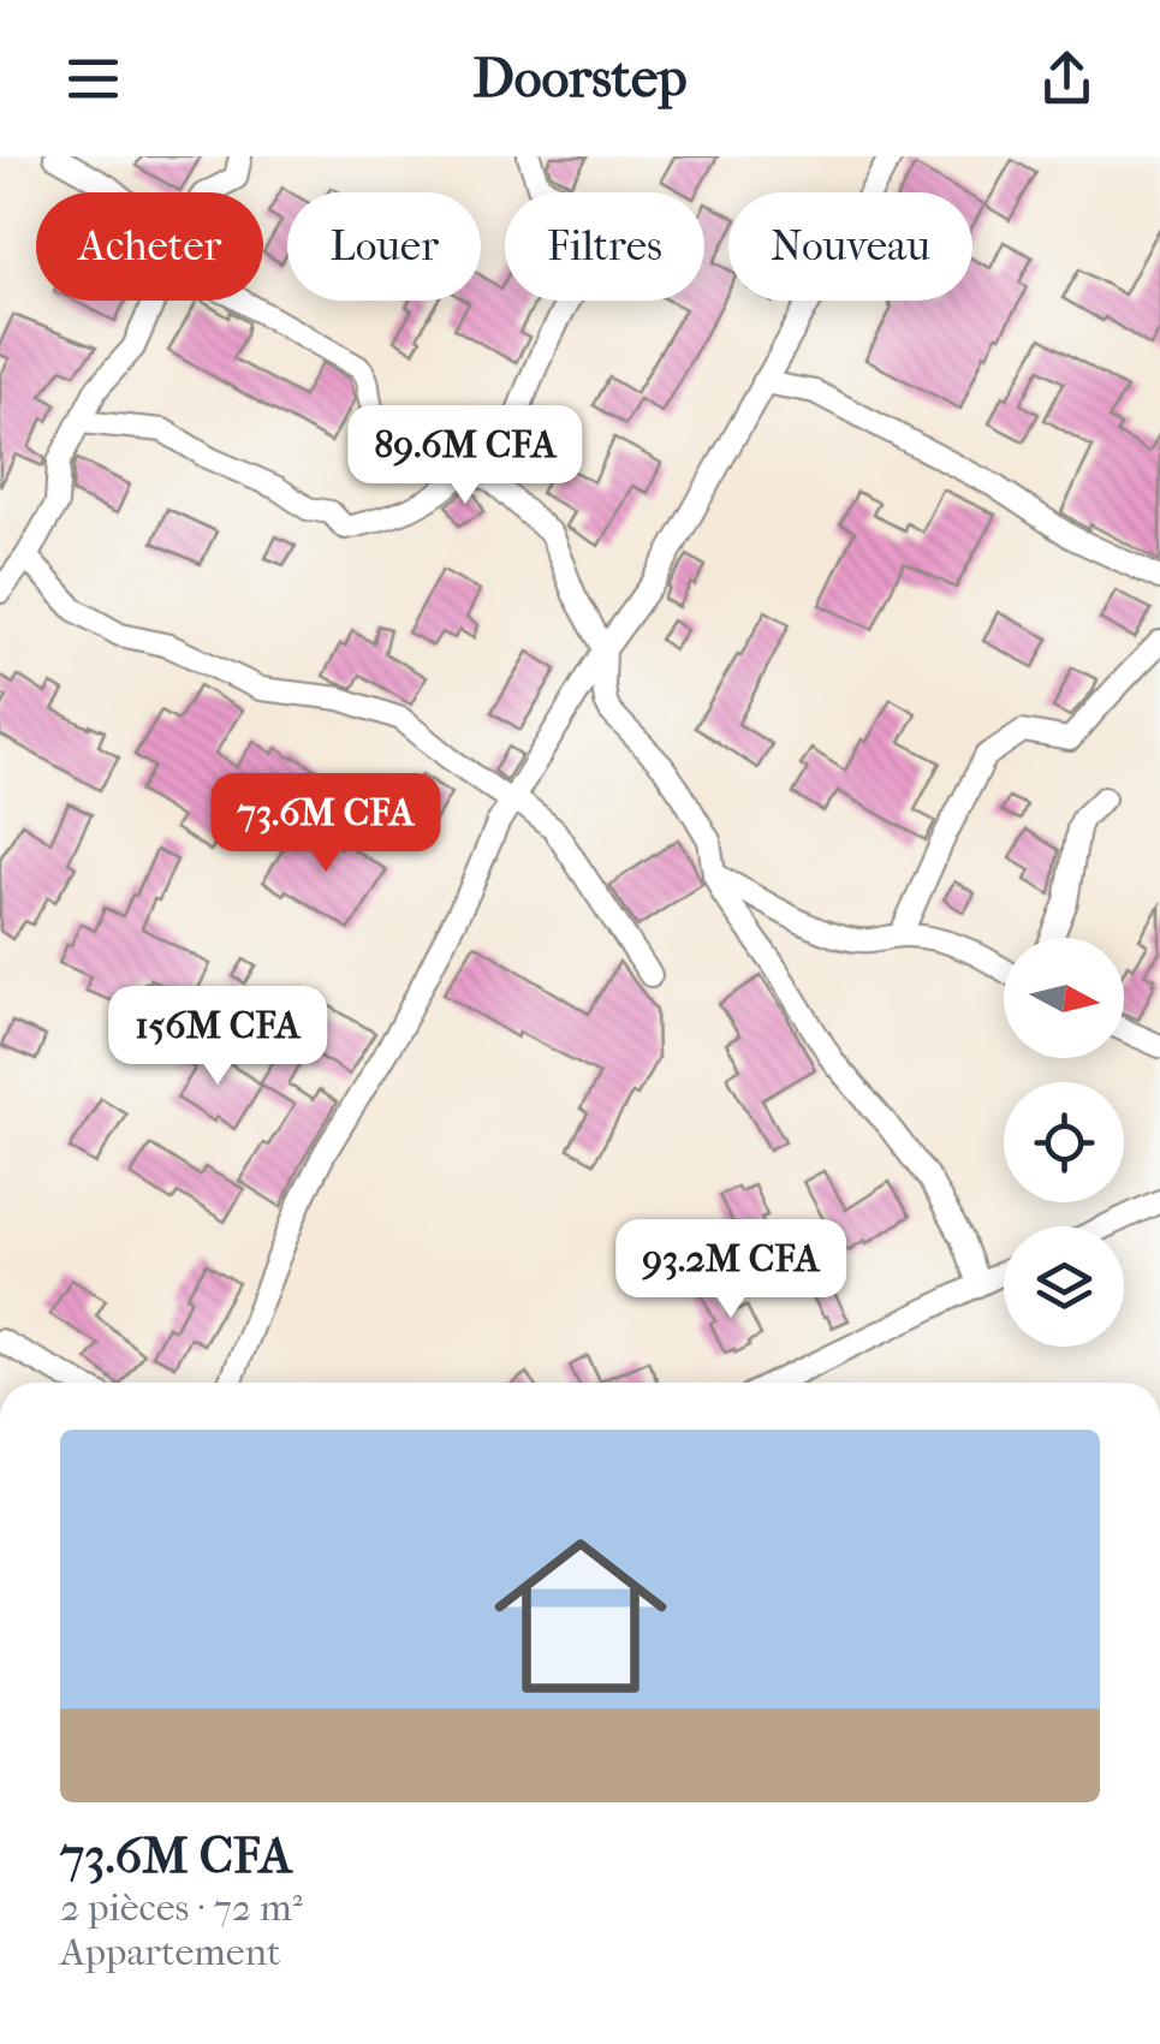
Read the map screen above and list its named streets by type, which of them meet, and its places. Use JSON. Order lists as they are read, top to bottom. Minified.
{"north":"right","page":{"header":"Doorstep","chip":["Acheter","Louer","Filtres","Nouveau"],"price":["89.6M CFA","73.6M CFA","156M CFA","93.2M CFA"],"list":[{"name":"73.6M CFA","note":"2 pièces · 72 m² · Appartement"}]}}
